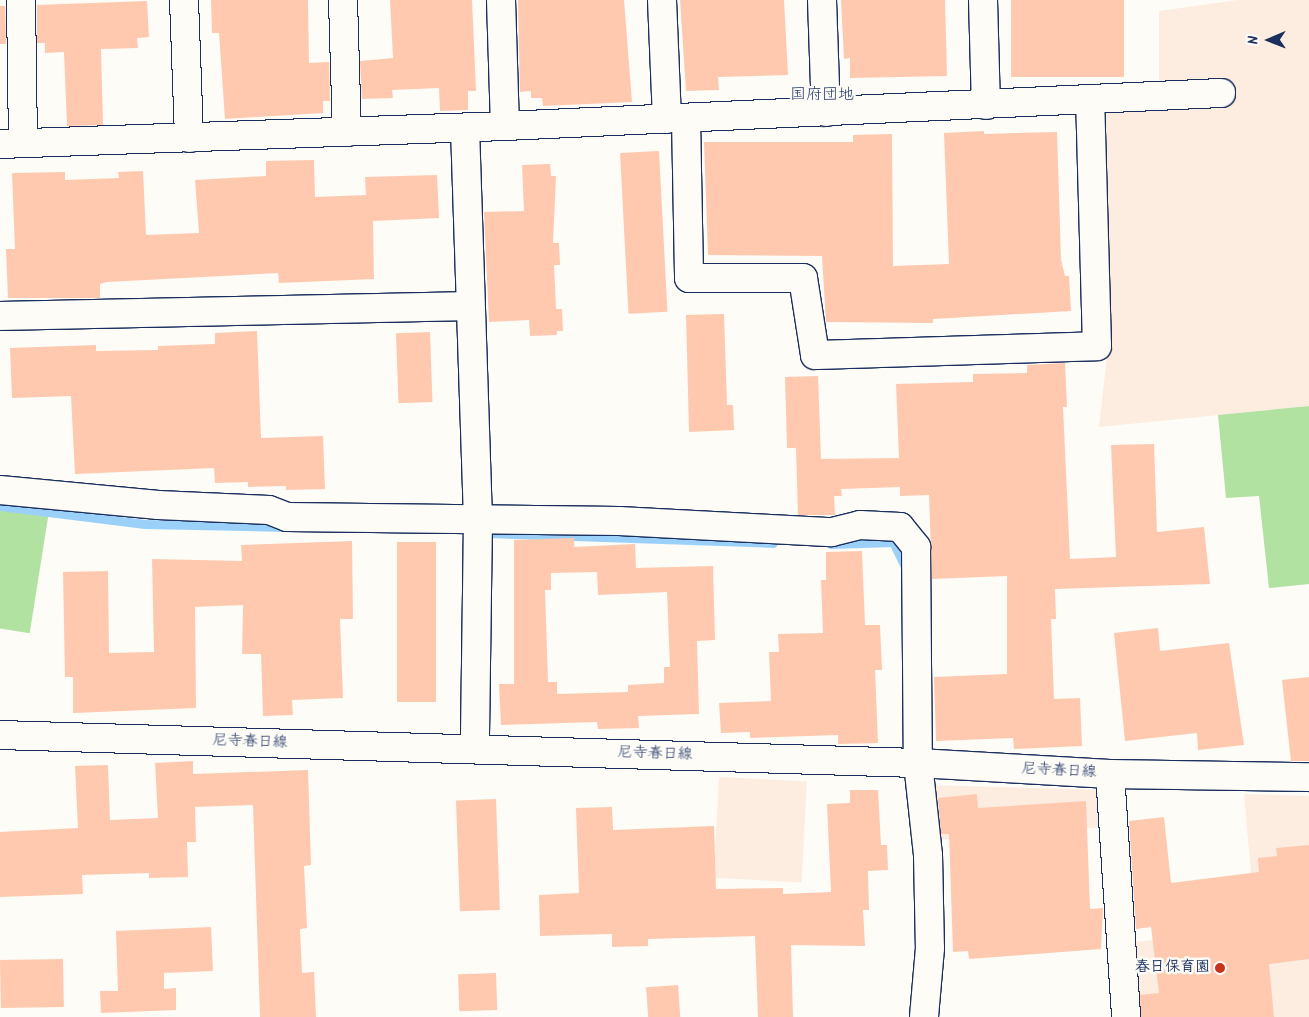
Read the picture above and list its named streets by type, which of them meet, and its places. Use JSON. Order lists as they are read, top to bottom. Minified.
{"streets":{"street":["尼寺春日線"]},"districts":["国府団地"],"places":["春日保育園"],"north":"left"}
